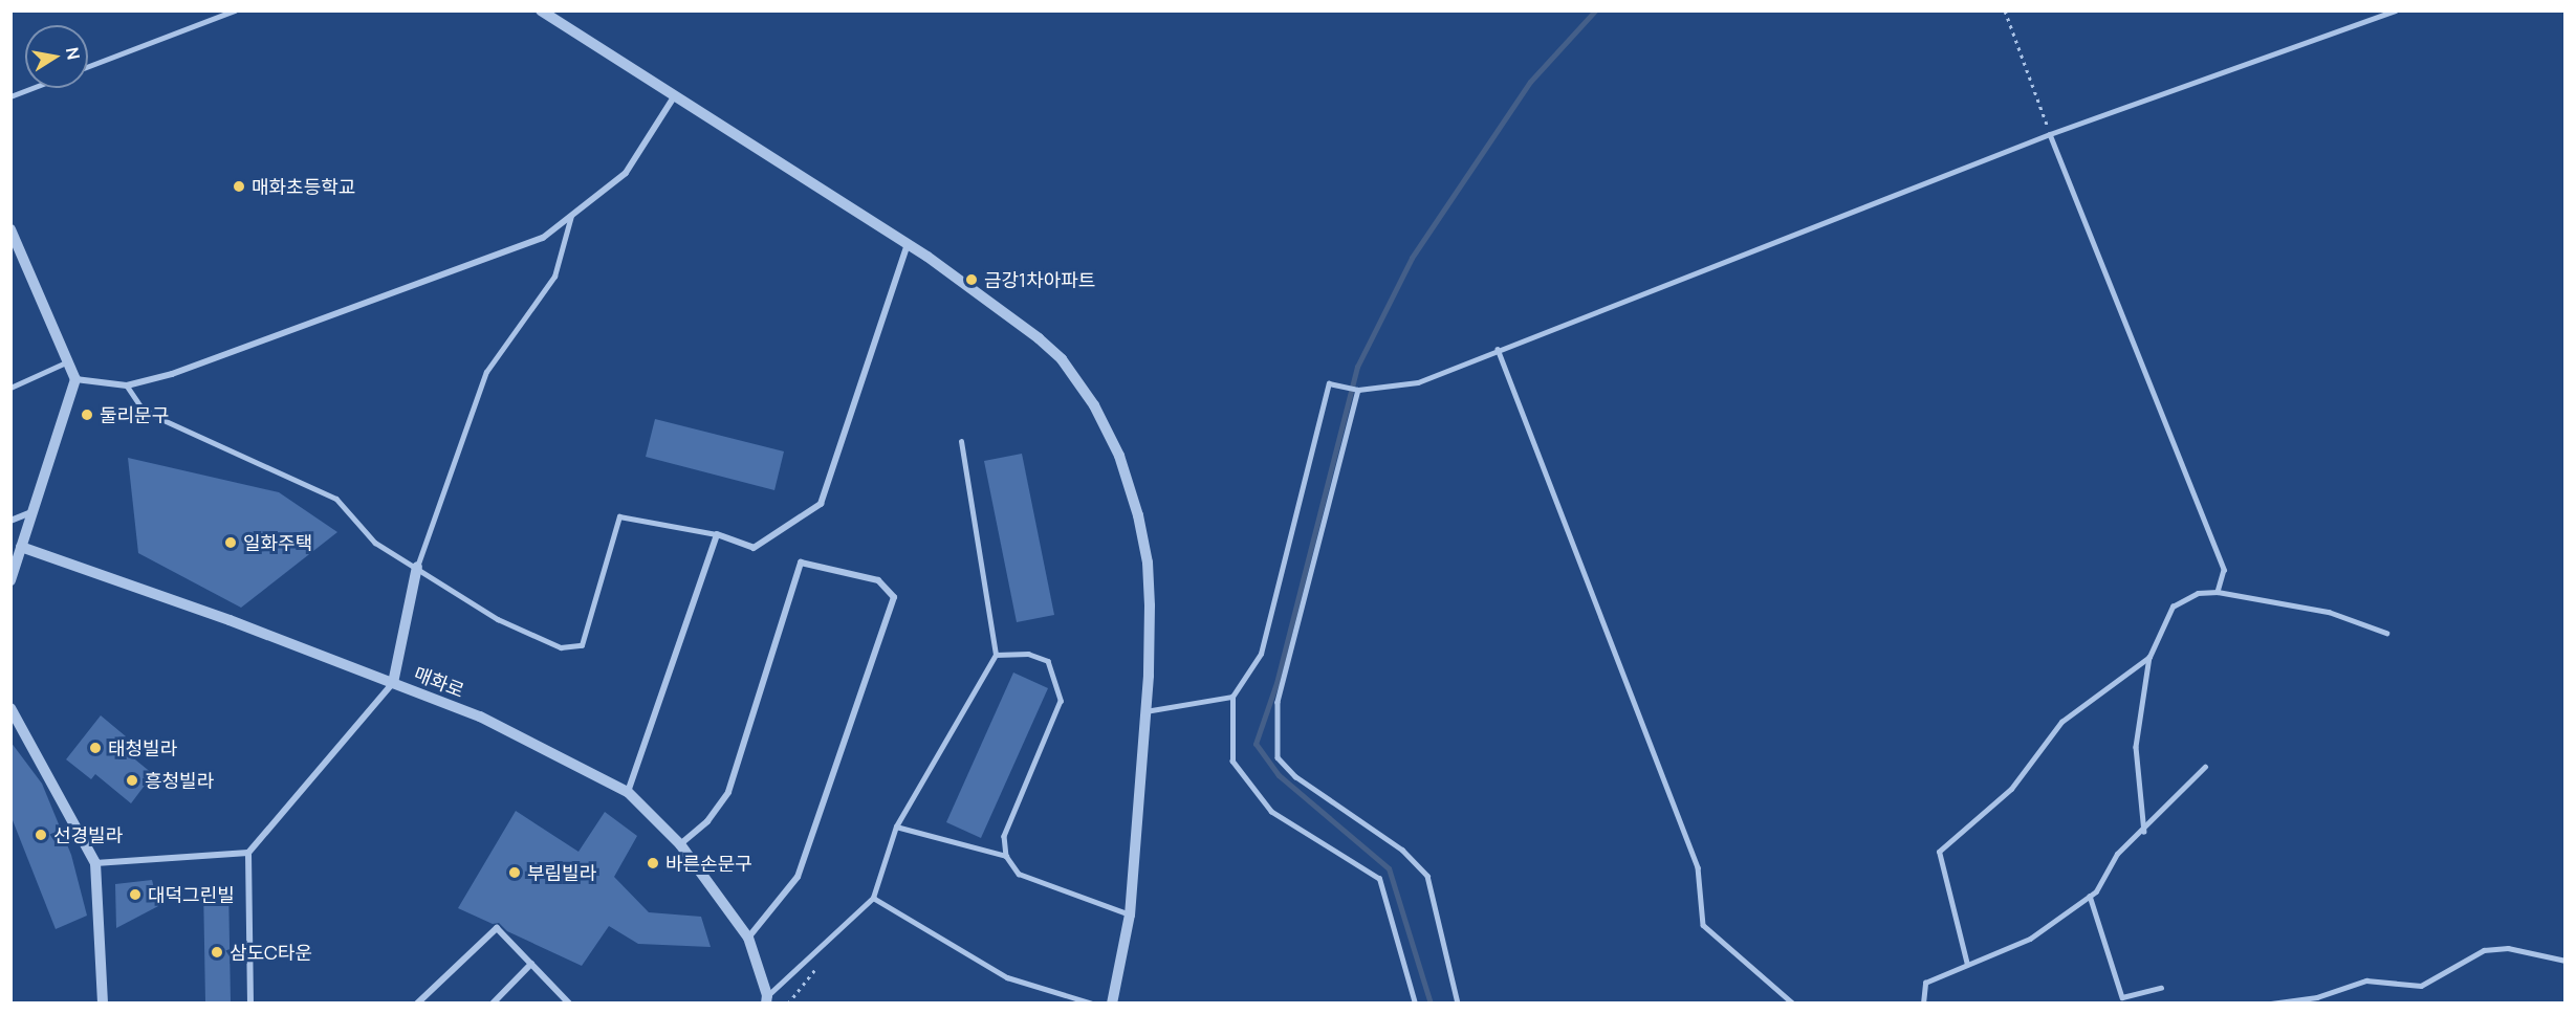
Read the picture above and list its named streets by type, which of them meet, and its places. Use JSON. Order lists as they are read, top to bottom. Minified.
{"streets":{"street":["매화로"]},"places":["매화초등학교","금강1차아파트","둘리문구","일화주택","태청빌라","흥청빌라","선경빌라","바른손문구","부림빌라","대덕그린빌","삼도C타운"],"north":"right"}
